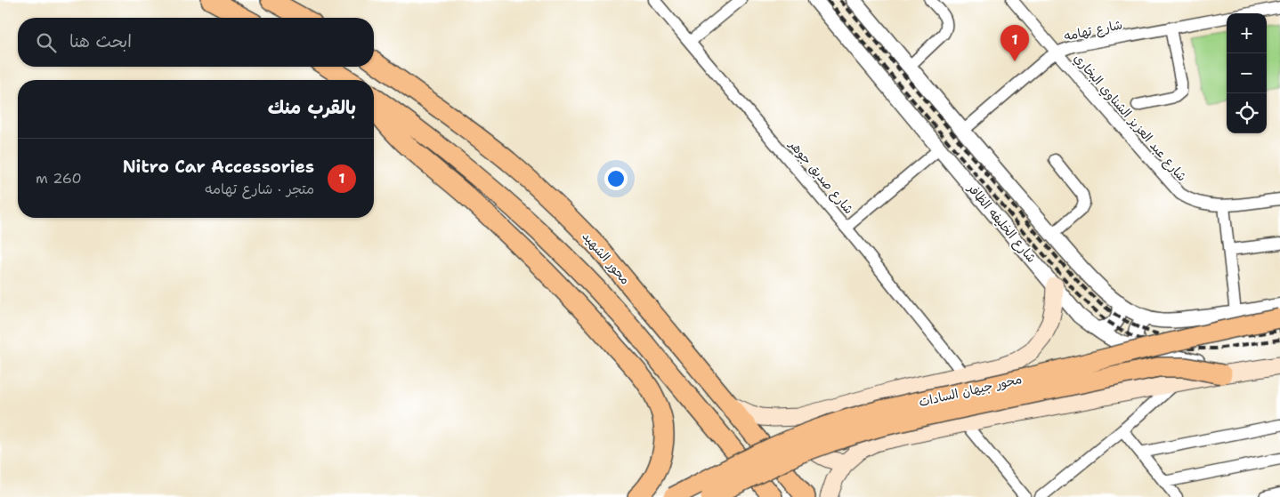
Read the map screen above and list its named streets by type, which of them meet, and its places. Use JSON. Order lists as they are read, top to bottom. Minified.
{"streets":{"main road":["محور الشهيد","محور جيهان السادات"],"street":["شارع تهامه","شارع عبد العزيز الشناوي البخاري","شارع صديق جوهر","شارع الخليفه الظافر"]},"crossings":[["شارع تهامه","شارع عبد العزيز الشناوي البخاري"],["شارع الخليفه الظافر","محور جيهان السادات"]],"page":{"map_buttons":["+","−"],"search":"ابحث هنا","pins":"1","heading":"بالقرب منك","list":[{"mark":"1","name":"Nitro Car Accessories","note":"متجر · شارع تهامه","value":"260 m"}]}}
